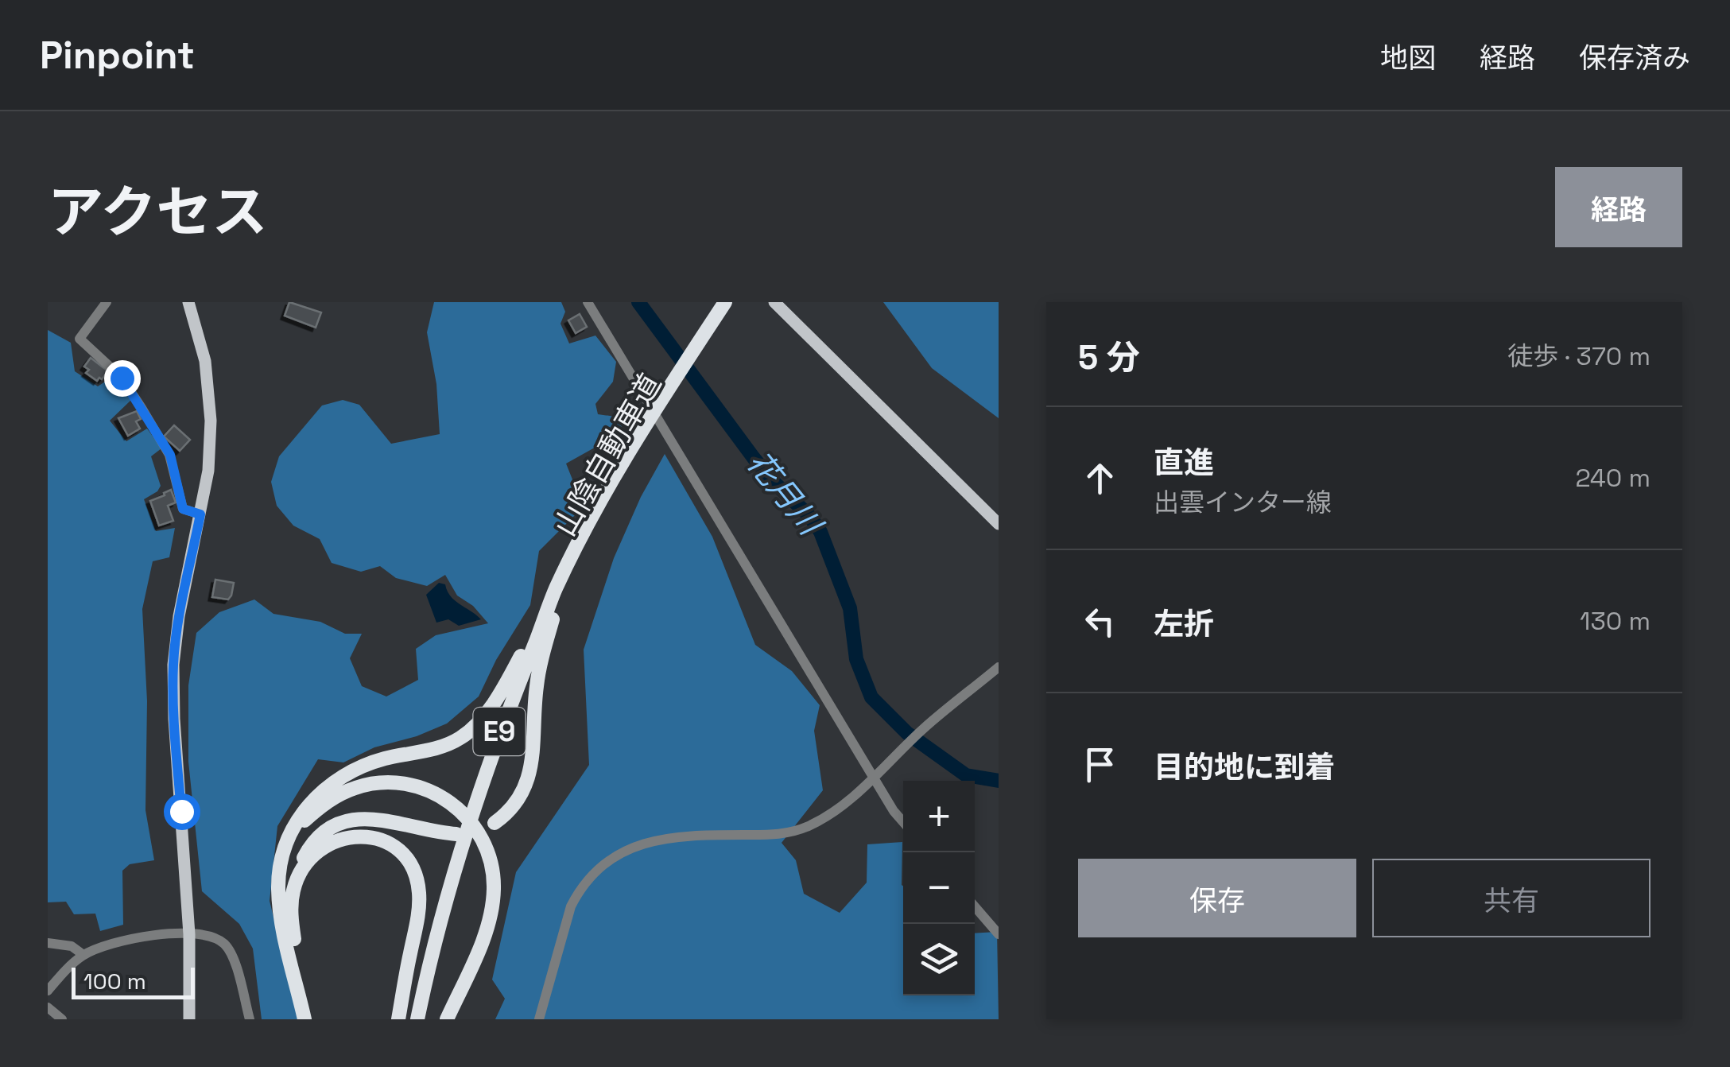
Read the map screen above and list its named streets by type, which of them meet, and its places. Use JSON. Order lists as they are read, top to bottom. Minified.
{"streets":{"highway":["山陰自動車道","E9"]},"crossings":[["山陰自動車道","E9"]],"water":["花月川"],"scale_bar":"100 m","page":{"header":"Pinpoint","nav":["地図","経路","保存済み"],"title":"アクセス","buttons":["経路",["保存","共有"]],"heading":["5 分","徒歩 · 370 m"],"list":[["直進","出雲インター線","240 m"],["左折","130 m"],"目的地に到着"],"map_buttons":["+","−"],"scale":"100 m"}}
